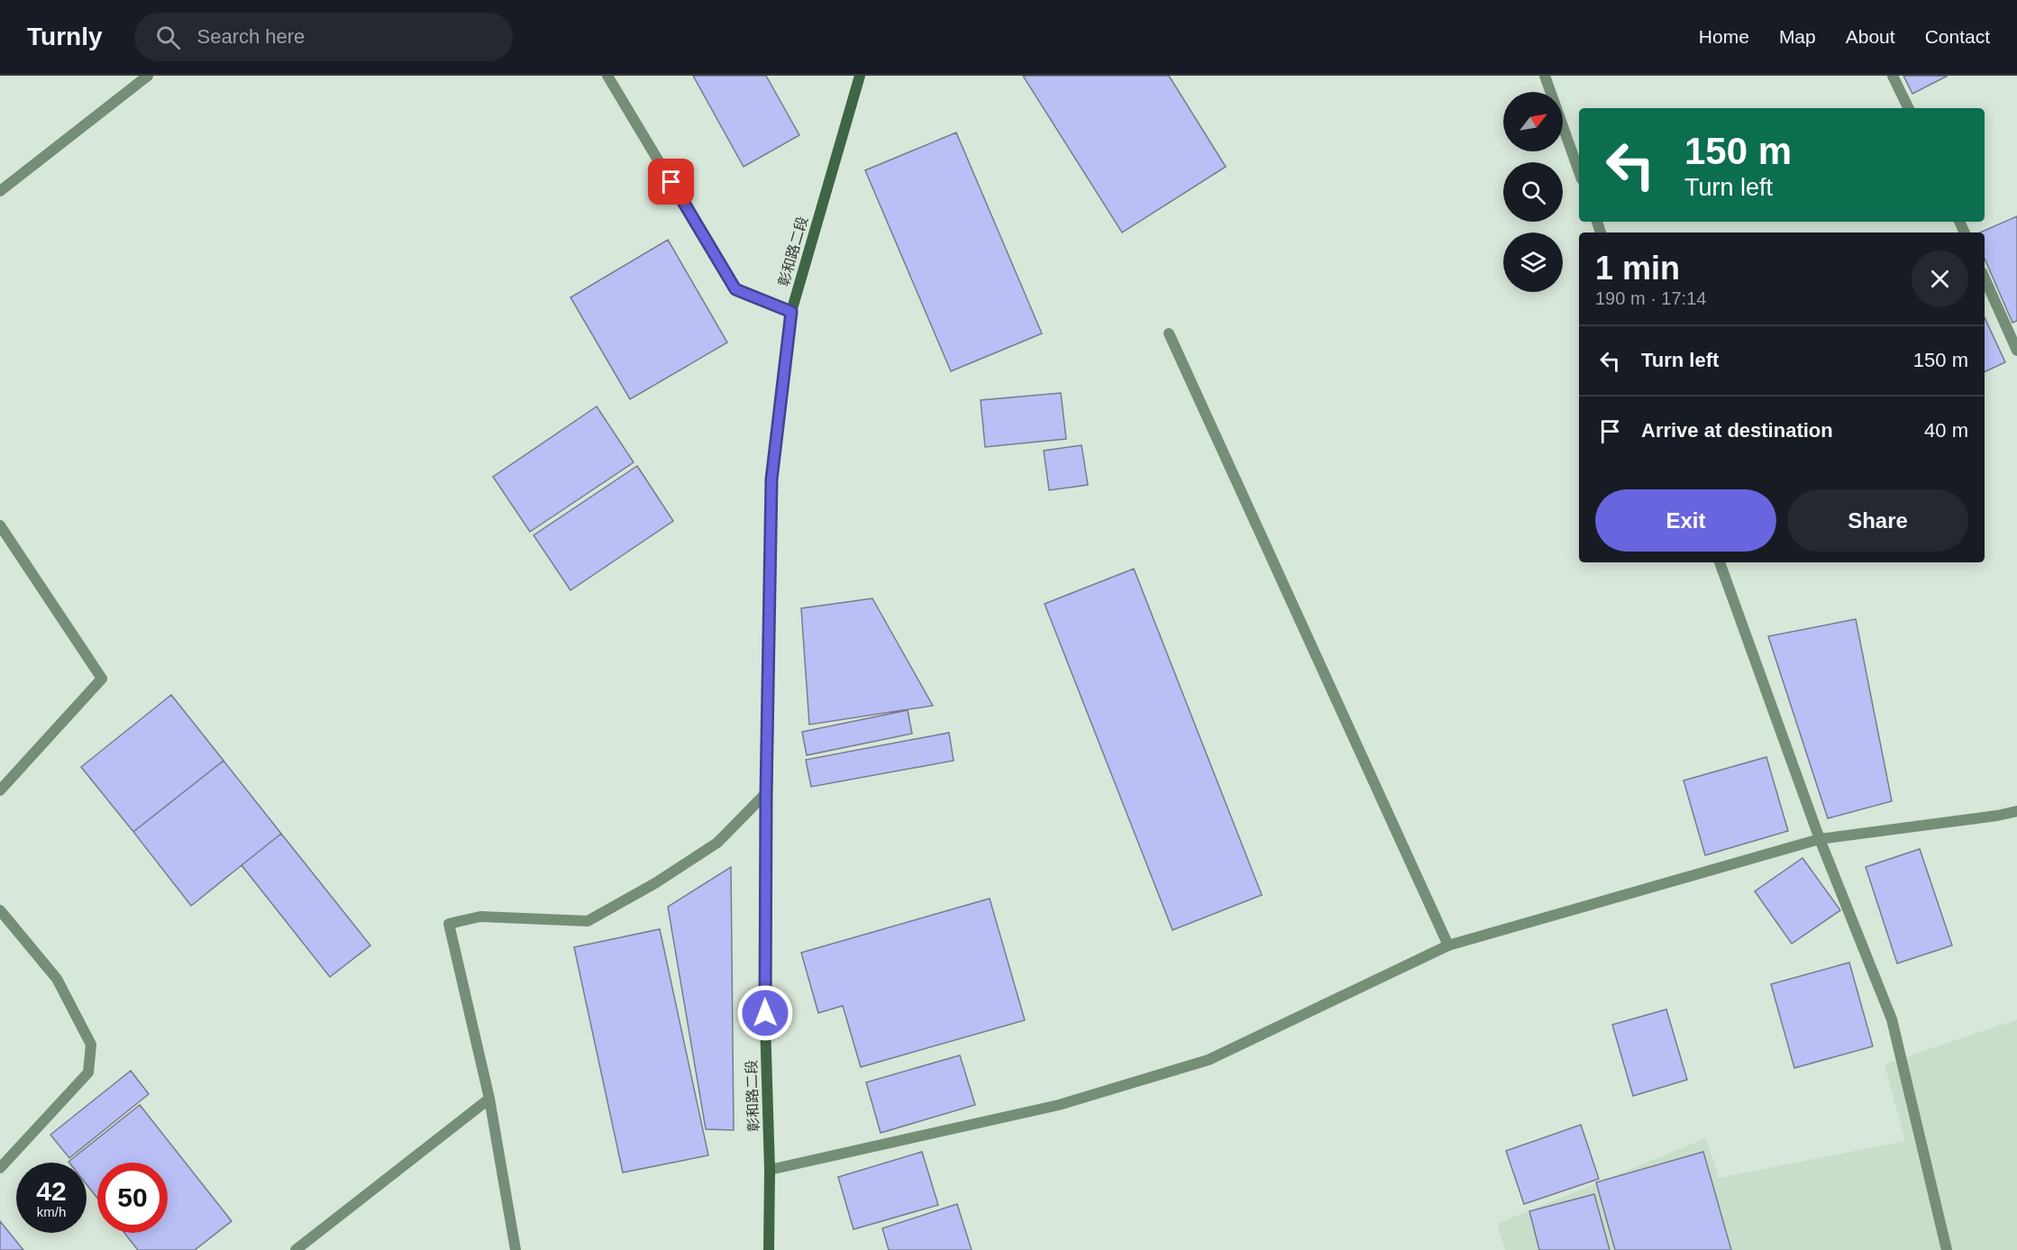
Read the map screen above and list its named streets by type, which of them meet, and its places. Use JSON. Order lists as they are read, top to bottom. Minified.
{"streets":{"main road":["彰和路二段"]},"north":"top right","page":{"header":"Turnly","search":"Search here","nav":["Home","Map","About","Contact"],"turn":["150 m","Turn left"],"heading":["1 min","190 m · 17:14"],"list":[{"name":"Turn left","value":"150 m"},{"name":"Arrive at destination","value":"40 m"}],"buttons":["Exit","Share"],"speed":"42 km/h","limit":"50"}}
